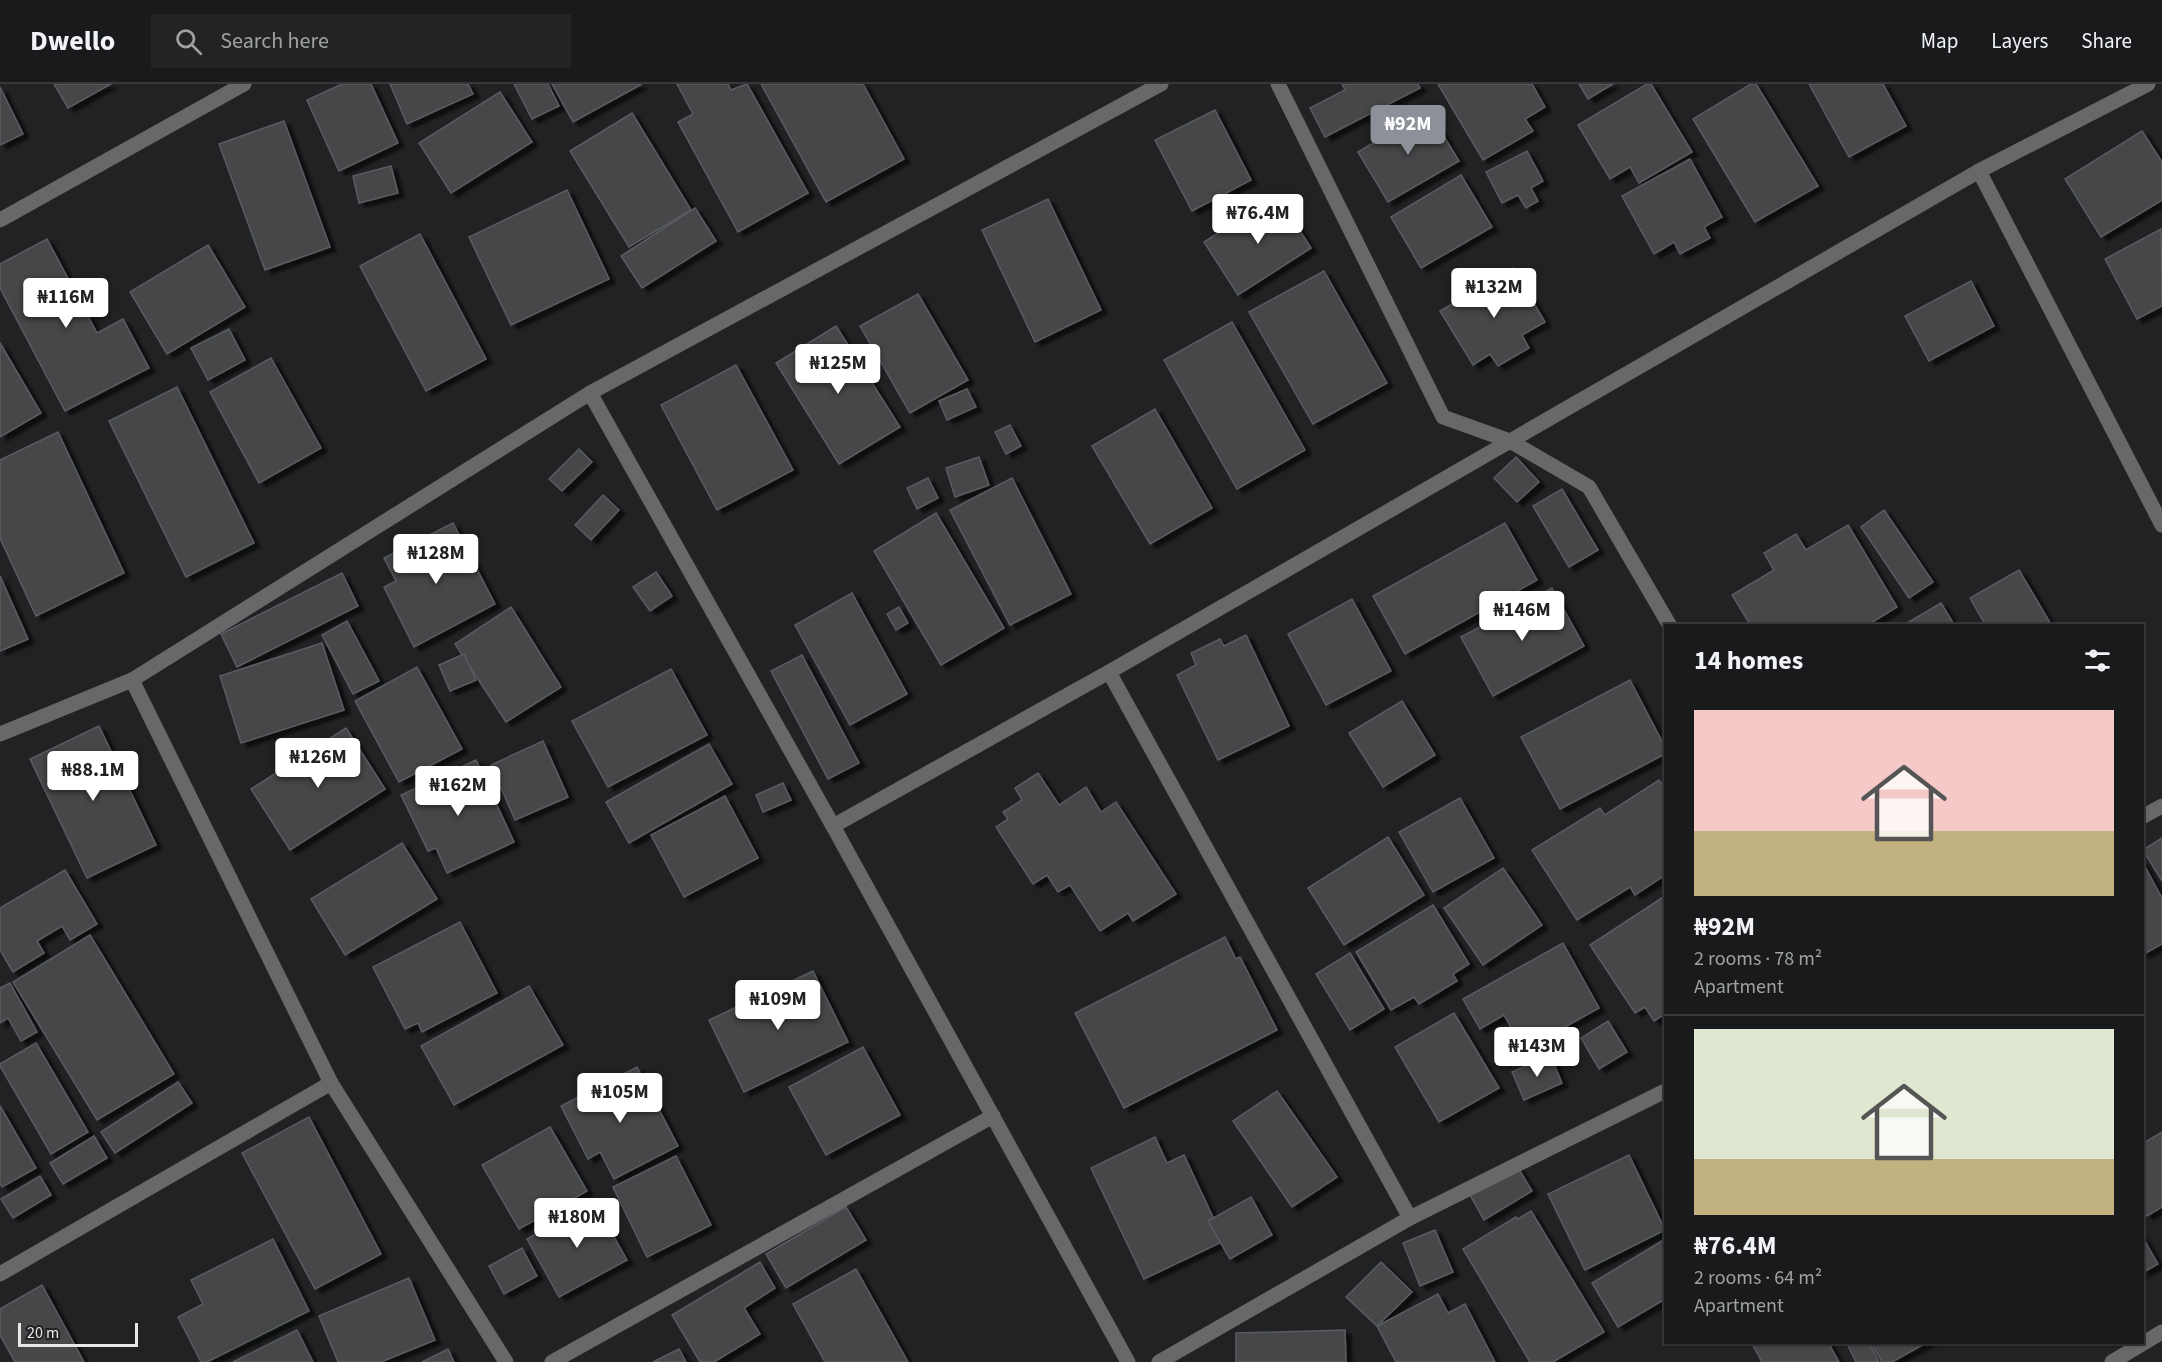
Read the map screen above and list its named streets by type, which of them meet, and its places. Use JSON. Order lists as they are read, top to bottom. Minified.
{"scale_bar":"20 m","page":{"header":"Dwello","search":"Search here","nav":["Map","Layers","Share"],"price":["₦92M","₦76.4M","₦132M","₦116M","₦125M","₦128M","₦146M","₦126M","₦88.1M","₦162M","₦109M","₦143M","₦105M","₦180M"],"heading":"14 homes","list":[{"name":"₦92M","note":"2 rooms · 78 m² · Apartment"},{"name":"₦76.4M","note":"2 rooms · 64 m² · Apartment"}],"scale":"20 m"}}
